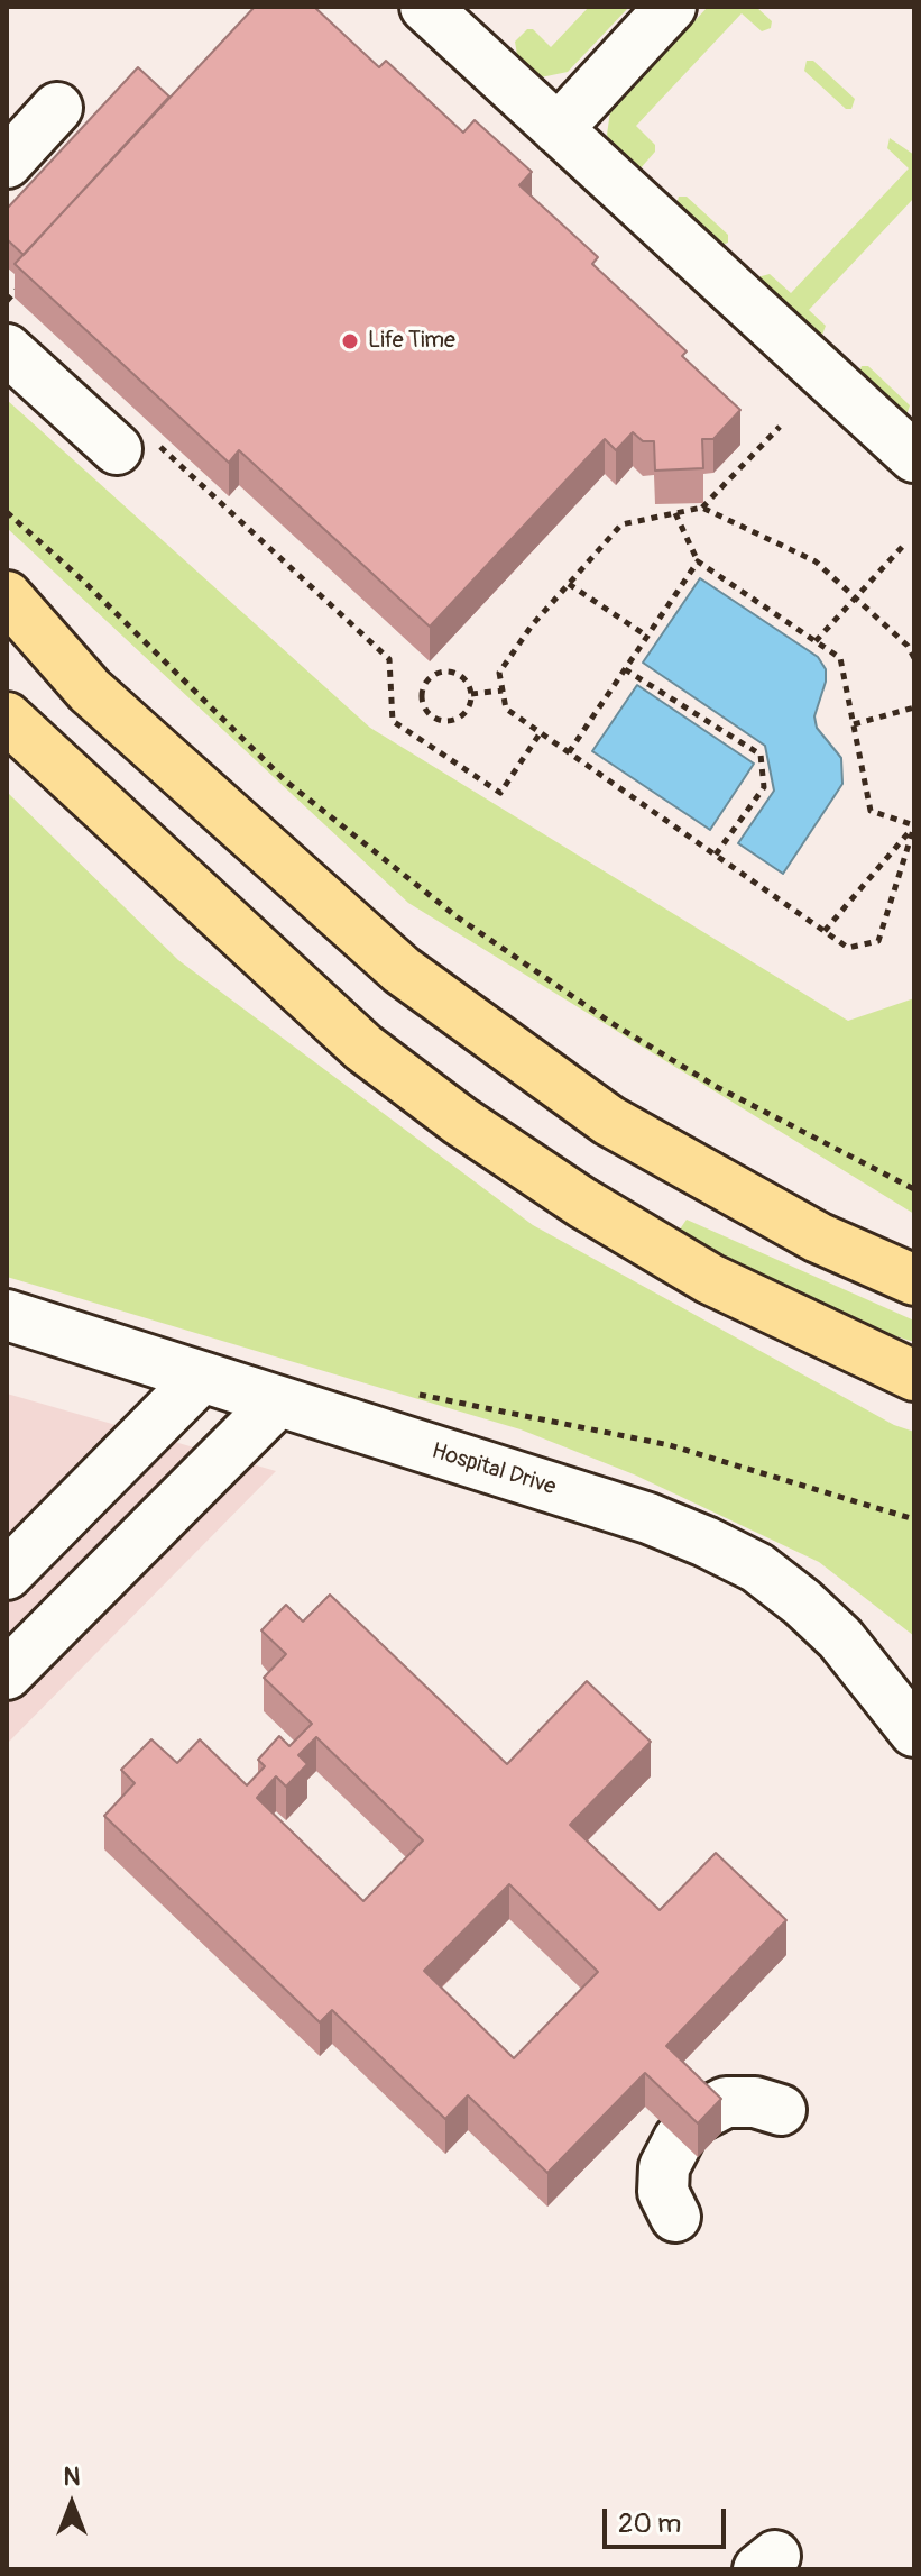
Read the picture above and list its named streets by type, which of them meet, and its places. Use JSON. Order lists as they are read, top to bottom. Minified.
{"streets":{"lane":["Hospital Drive"]},"places":["Life Time"],"scale_bar":"20 m","north":"top"}
